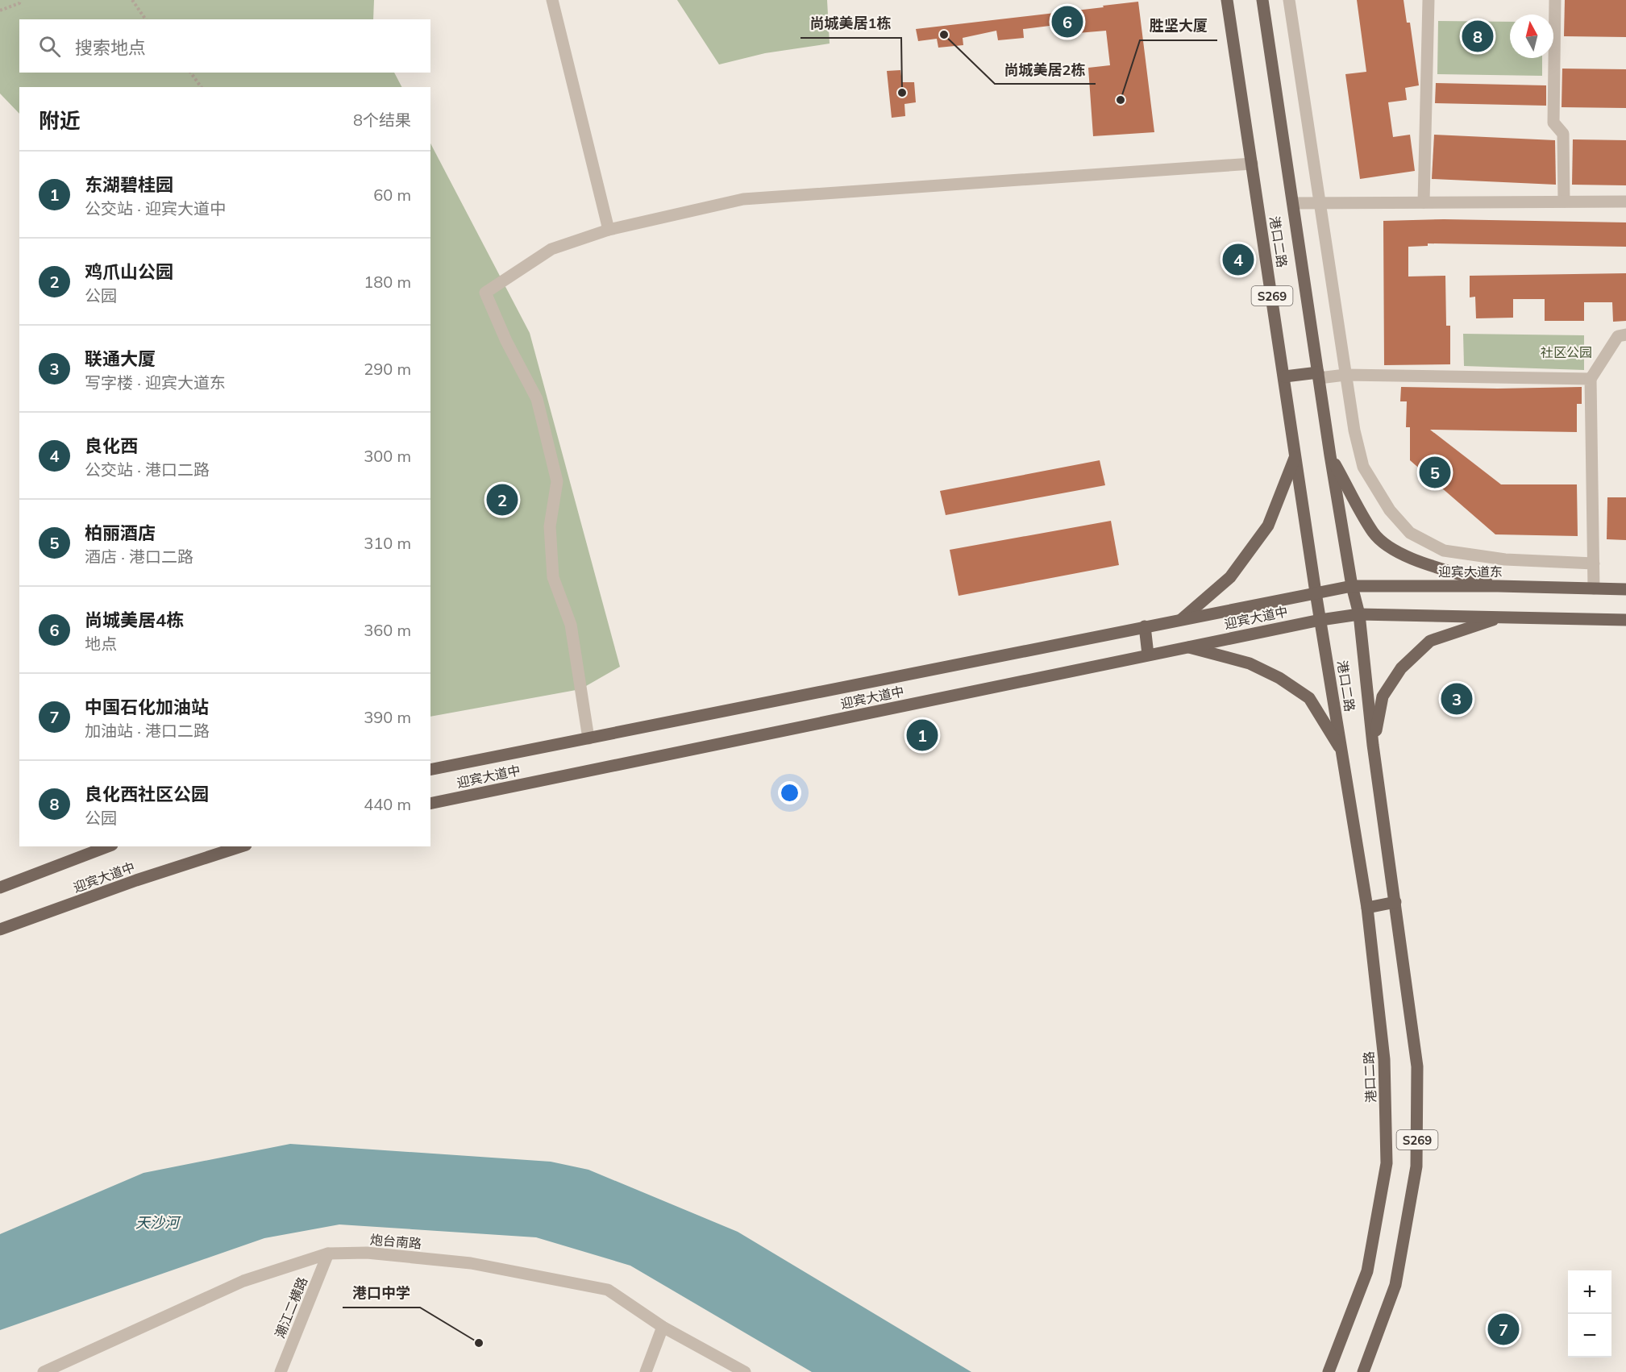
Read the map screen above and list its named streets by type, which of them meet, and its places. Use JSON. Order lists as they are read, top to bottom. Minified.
{"streets":{"main road":["港口二路","S269","迎宾大道东","迎宾大道中"],"street":["炮台南路","潮江二横路"]},"crossings":[["港口二路","迎宾大道东"],["港口二路","迎宾大道中"],["迎宾大道东","迎宾大道中"],["炮台南路","潮江二横路"]],"water":["天沙河"],"parks":["社区公园"],"places":["尚城美居2栋","尚城美居1栋","胜坚大厦","港口中学"],"north":"top","page":{"pins":["6","8","4","5","2","3","1","7"],"search":"搜索地点","heading":["附近","8个结果"],"list":[{"mark":"1","name":"东湖碧桂园","note":"公交站 · 迎宾大道中","value":"60 m"},{"mark":"2","name":"鸡爪山公园","note":"公园","value":"180 m"},{"mark":"3","name":"联通大厦","note":"写字楼 · 迎宾大道东","value":"290 m"},{"mark":"4","name":"良化西","note":"公交站 · 港口二路","value":"300 m"},{"mark":"5","name":"柏丽酒店","note":"酒店 · 港口二路","value":"310 m"},{"mark":"6","name":"尚城美居4栋","note":"地点","value":"360 m"},{"mark":"7","name":"中国石化加油站","note":"加油站 · 港口二路","value":"390 m"},{"mark":"8","name":"良化西社区公园","note":"公园","value":"440 m"}],"map_buttons":["+","−"]}}
